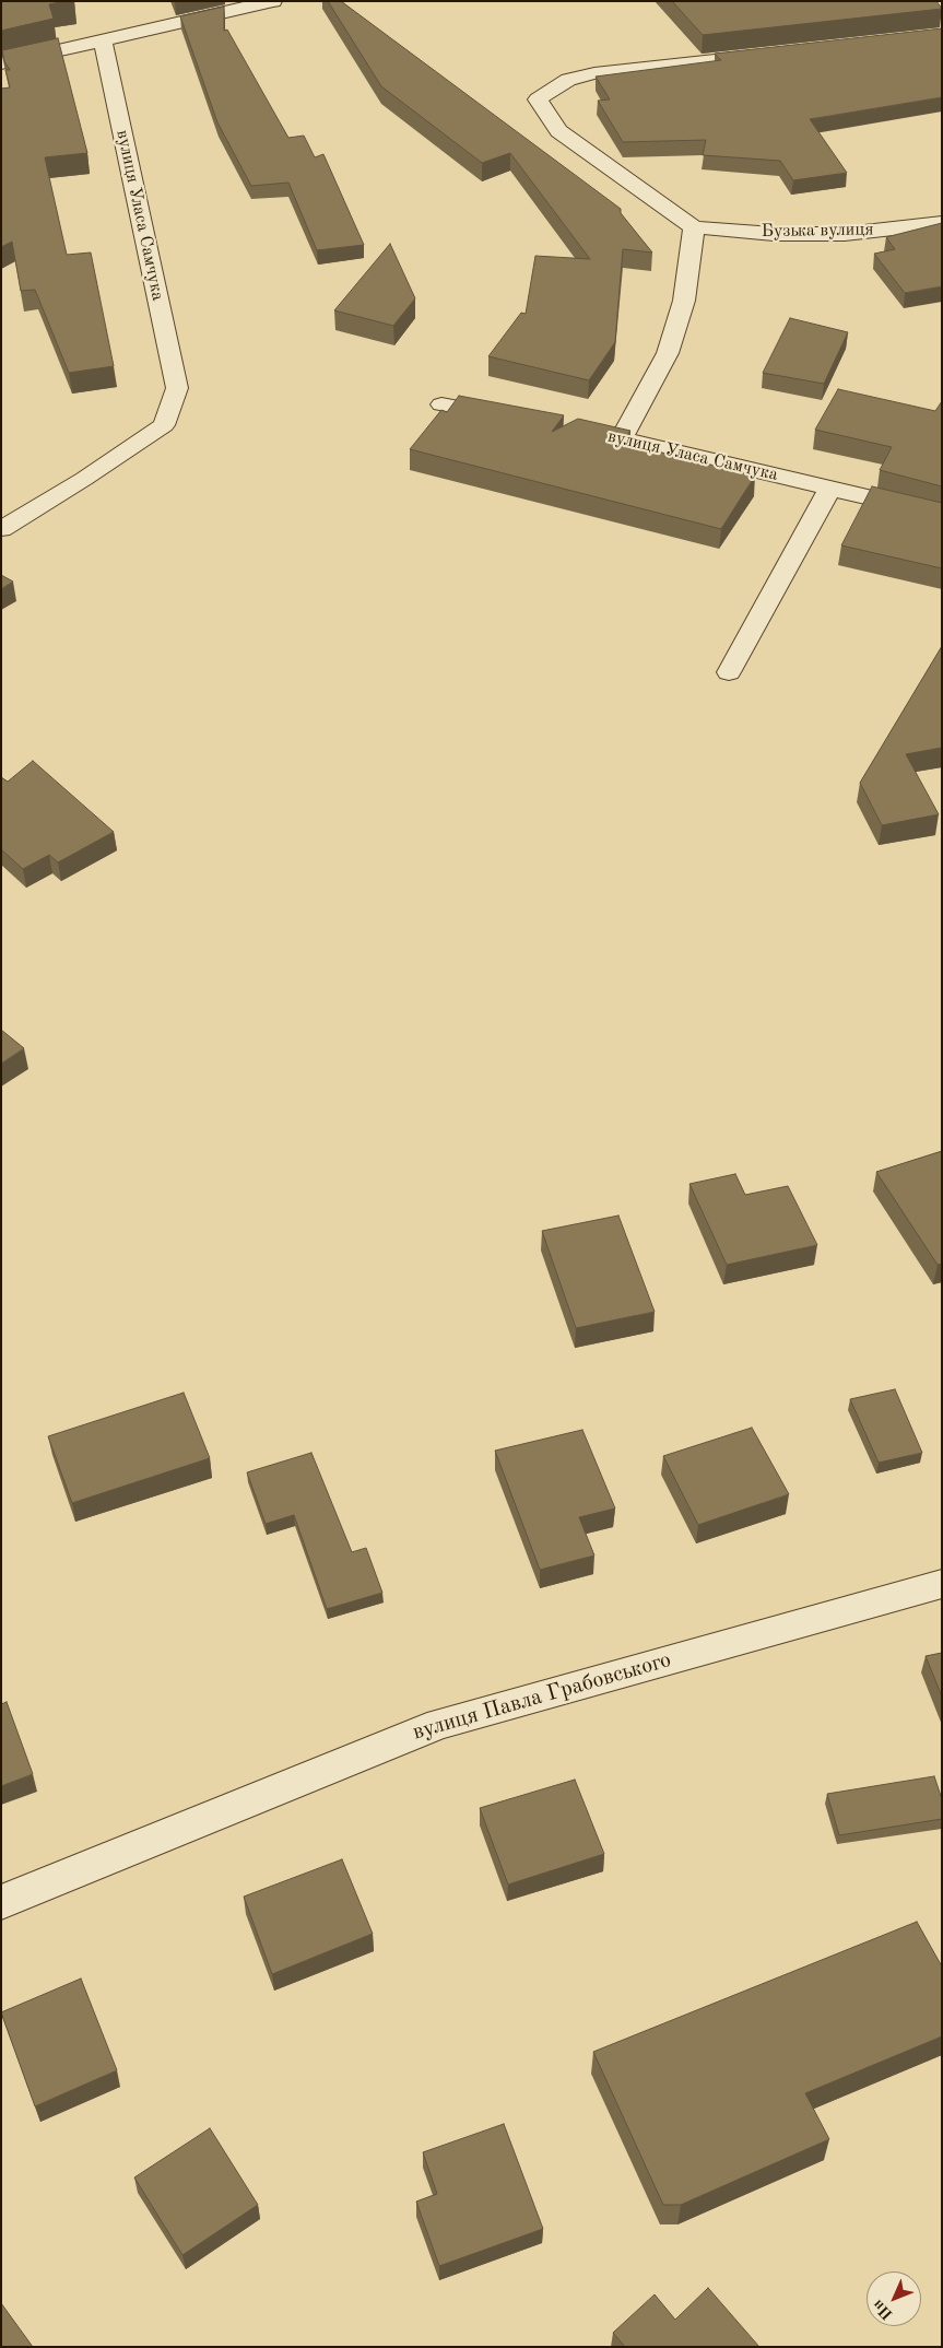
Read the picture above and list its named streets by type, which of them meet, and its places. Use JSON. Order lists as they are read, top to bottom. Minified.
{"streets":{"street":["вулиця Уласа Самчука","Бузька вулиця","вулиця Павла Грабовського"]},"north":"bottom left"}
